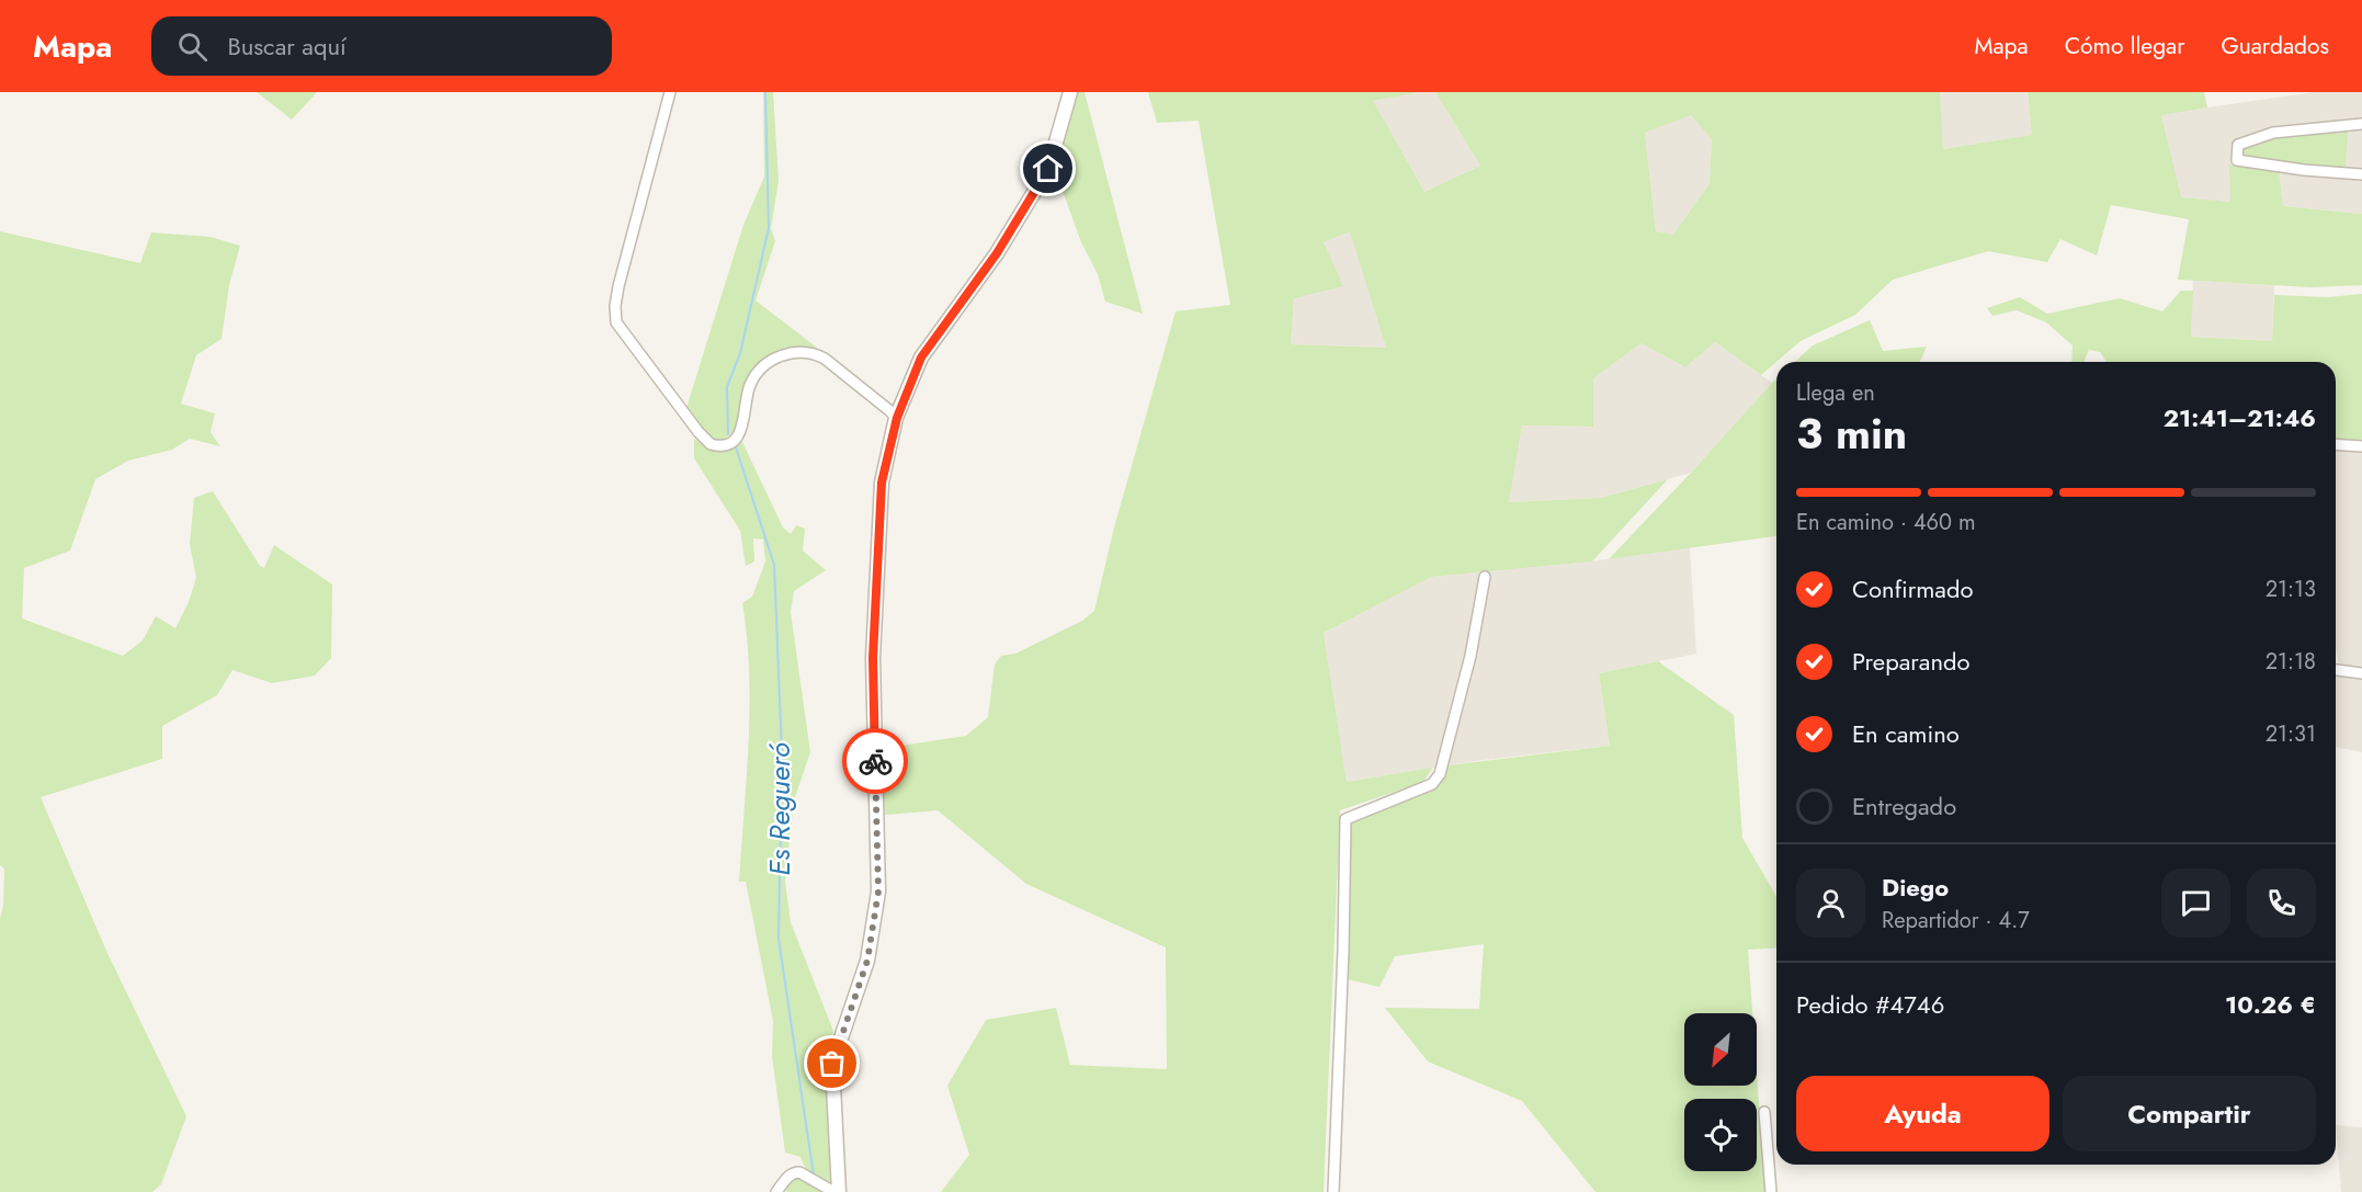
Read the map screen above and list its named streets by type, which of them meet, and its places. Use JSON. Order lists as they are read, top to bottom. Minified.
{"water":["Es Regueró"],"north":"bottom left","page":{"header":"Mapa","search":"Buscar aquí","nav":["Mapa","Cómo llegar","Guardados"],"heading":["3 min","Llega en","21:41–21:46"],"panel":["Diego","Repartidor · 4.7","Pedido #4746","10.26 €"],"bar":"En camino · 460 m","list":[["Confirmado","21:13"],["Preparando","21:18"],["En camino","21:31"],"Entregado"],"buttons":["Ayuda","Compartir"]}}
